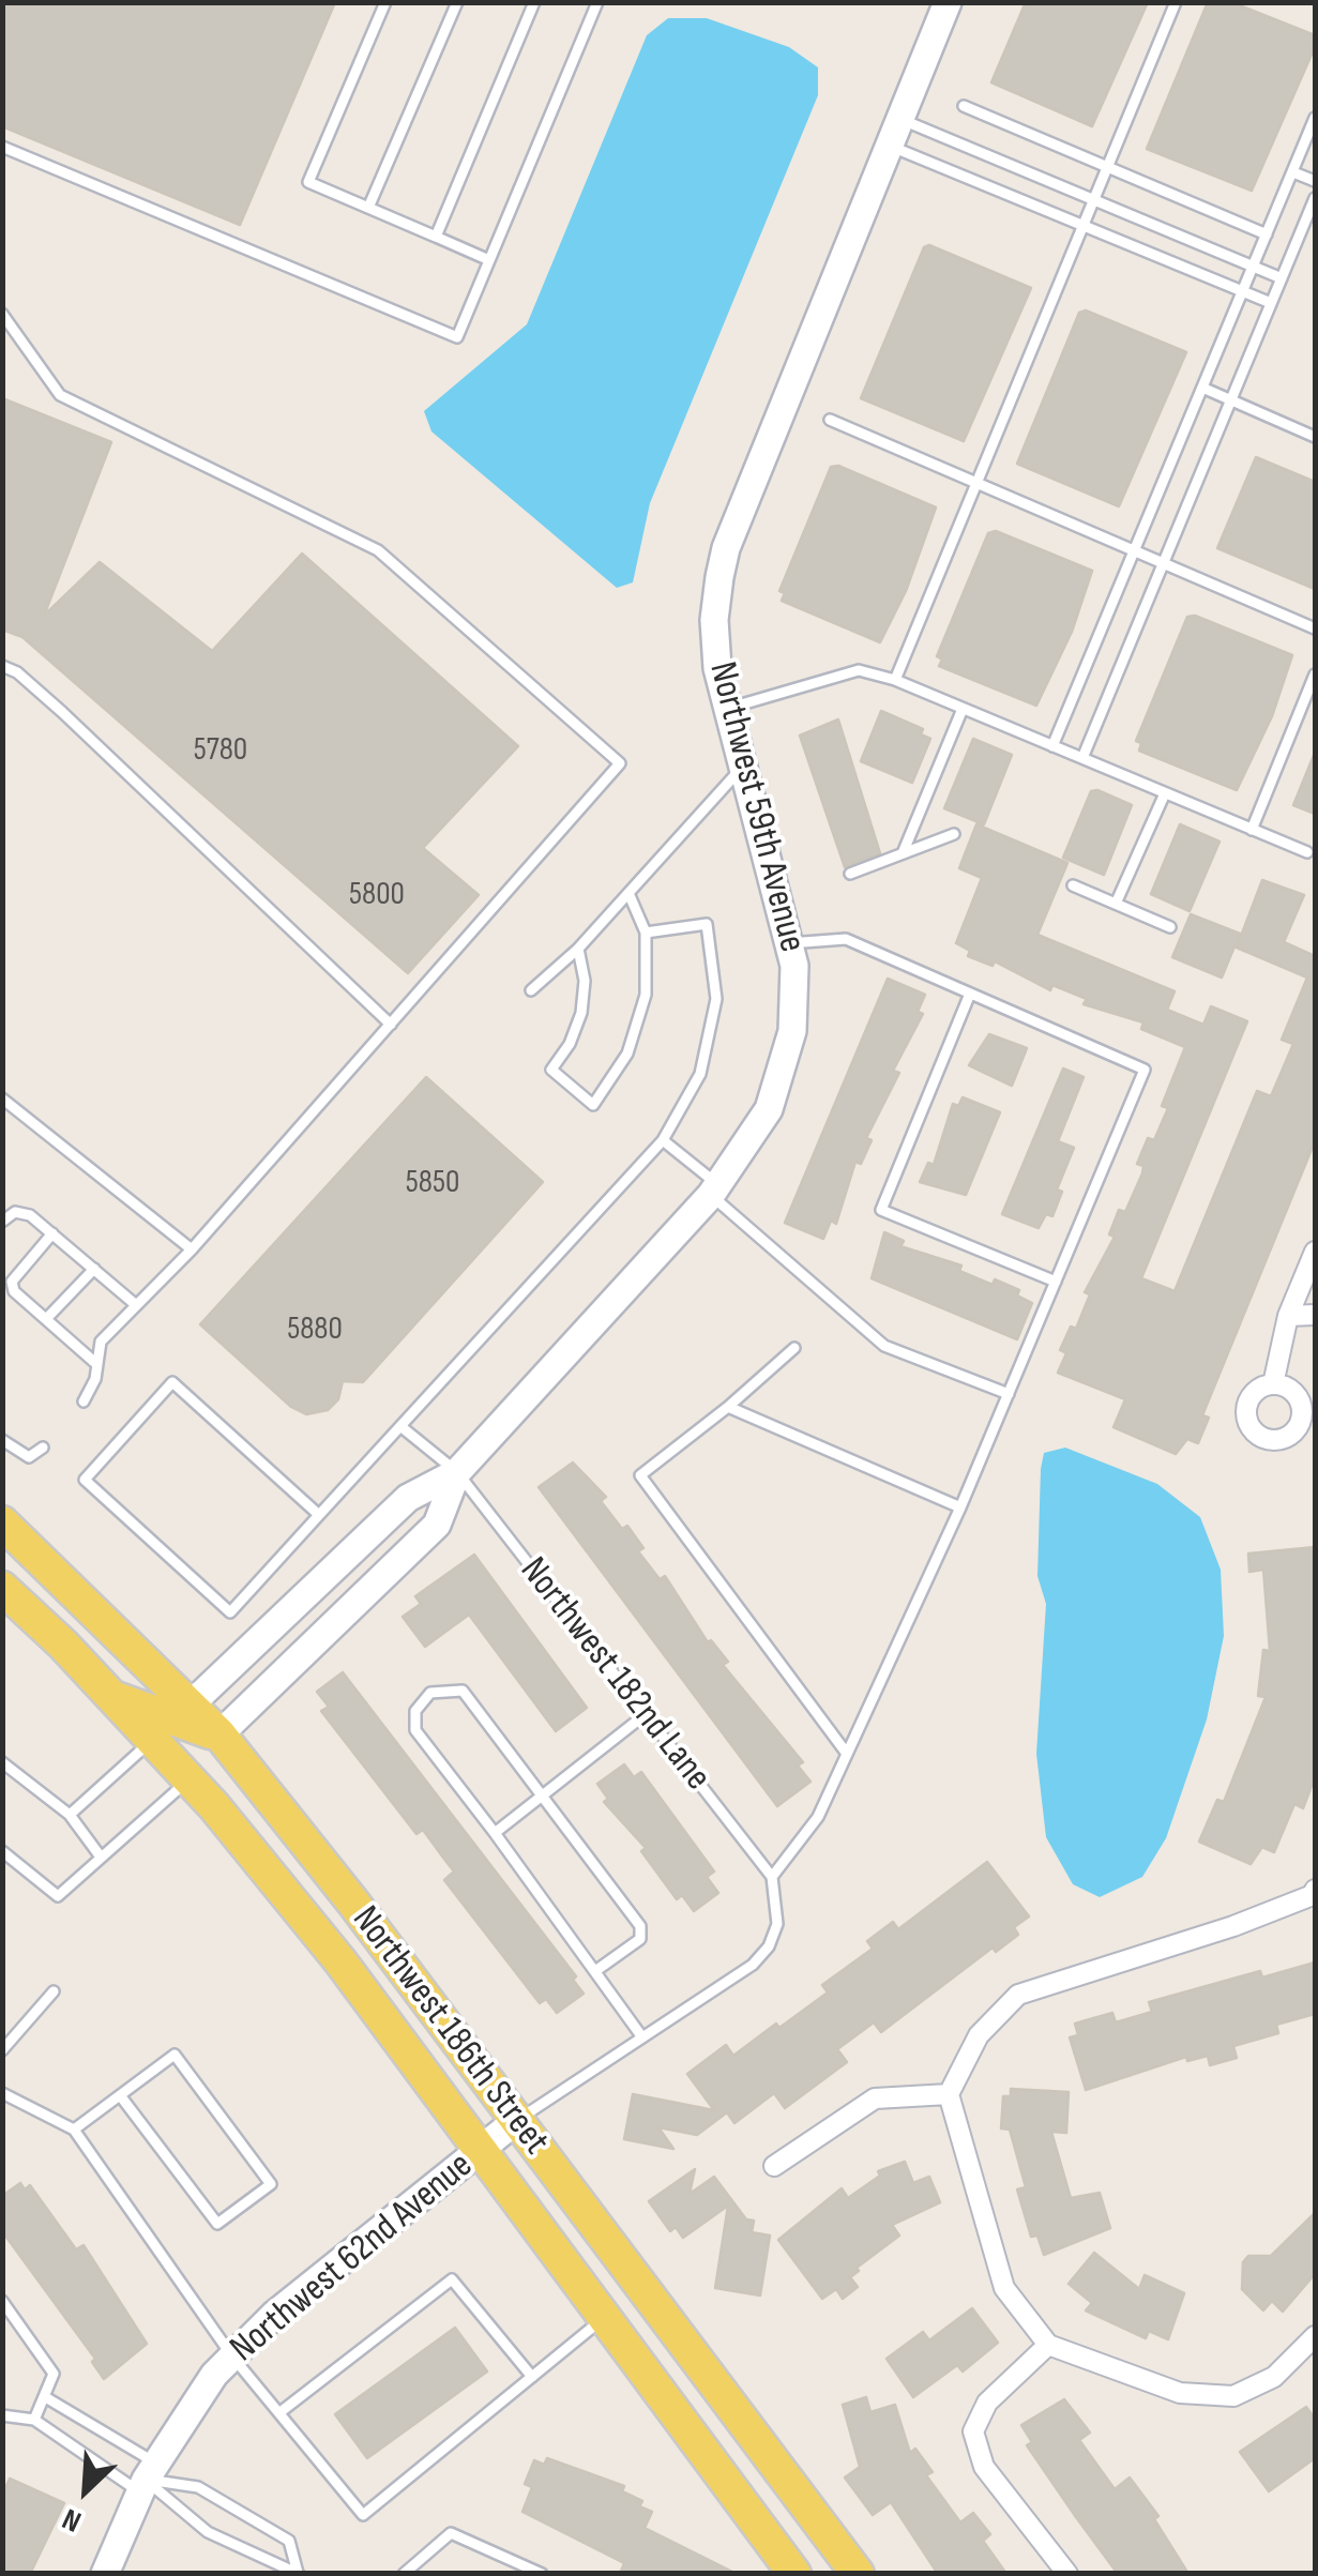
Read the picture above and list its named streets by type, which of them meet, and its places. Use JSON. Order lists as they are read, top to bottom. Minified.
{"streets":{"main road":["Northwest 186th Street"],"street":["Northwest 59th Avenue","Northwest 62nd Avenue"],"lane":["Northwest 182nd Lane"]},"crossings":[["Northwest 59th Avenue","Northwest 182nd Lane"],["Northwest 59th Avenue","Northwest 186th Street"],["Northwest 186th Street","Northwest 62nd Avenue"]],"house_numbers":["5780","5800","5850","5880"],"north":"bottom left"}
